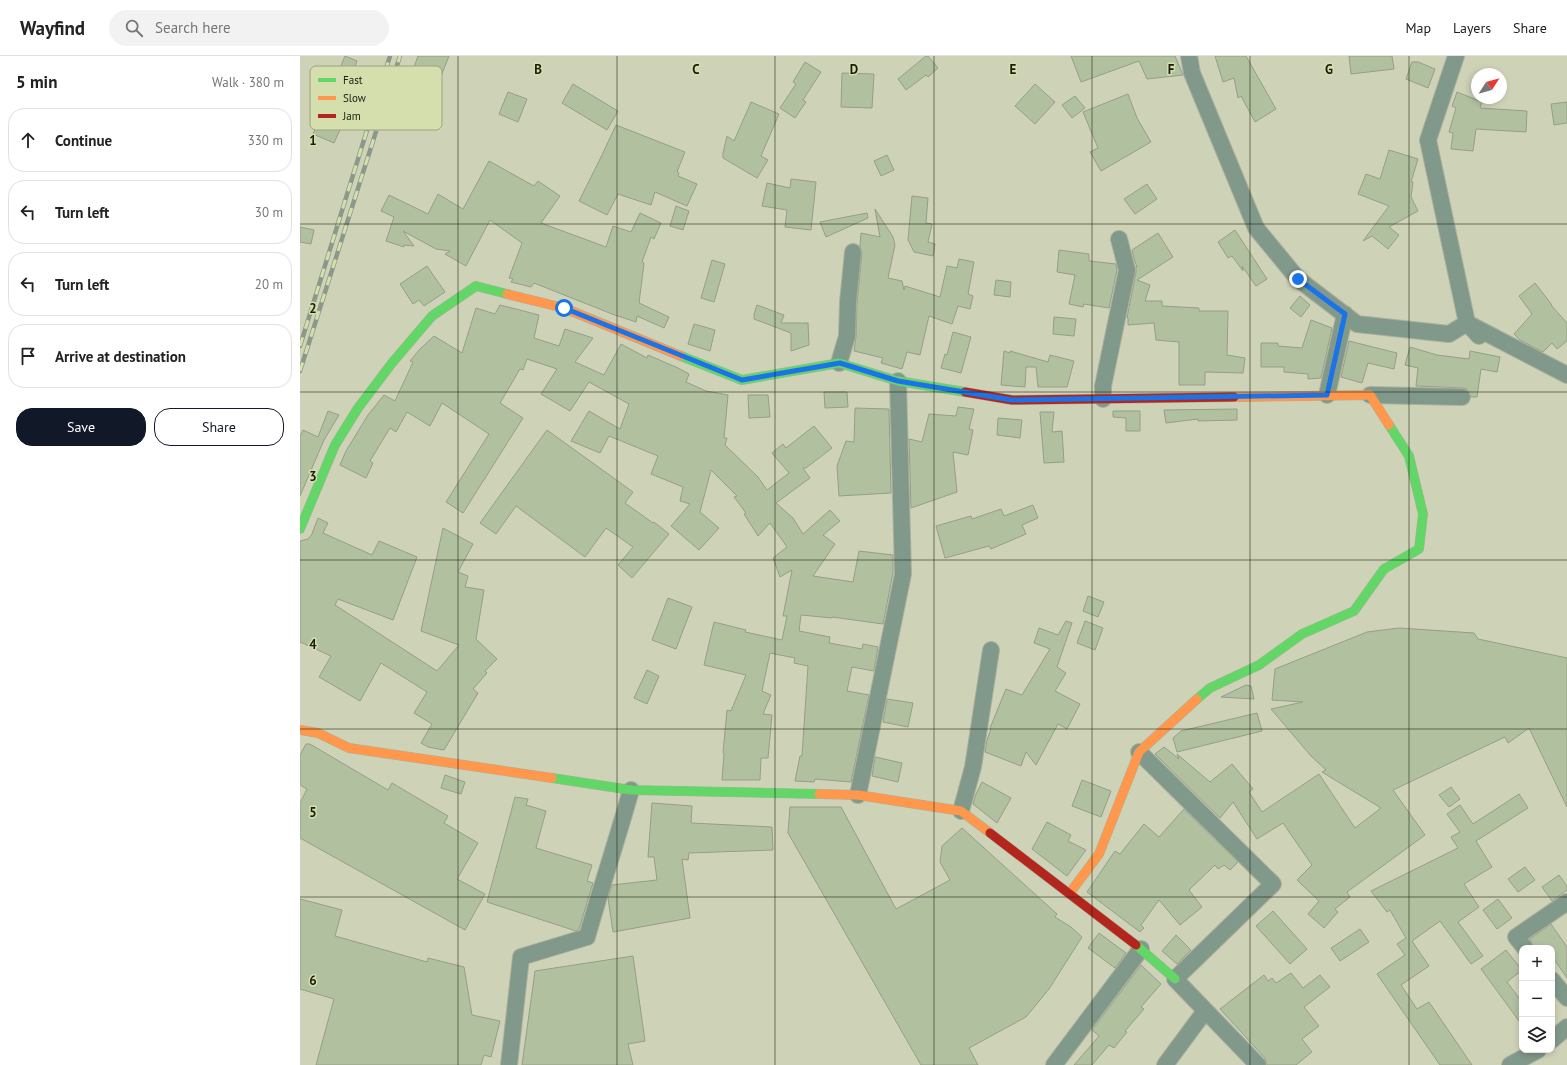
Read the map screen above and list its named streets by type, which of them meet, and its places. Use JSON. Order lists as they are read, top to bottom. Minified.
{"legend":["Fast","Slow","Jam"],"north":"top right","page":{"header":"Wayfind","search":"Search here","nav":["Map","Layers","Share"],"heading":["5 min","Walk · 380 m"],"list":[["Continue","330 m"],["Turn left","30 m"],["Turn left","20 m"],"Arrive at destination"],"buttons":["Save","Share"],"map_buttons":["+","−"]},"grid":{"columns":["B","C","D","E","F","G"],"rows":["1","2","3","4","5","6"]}}
